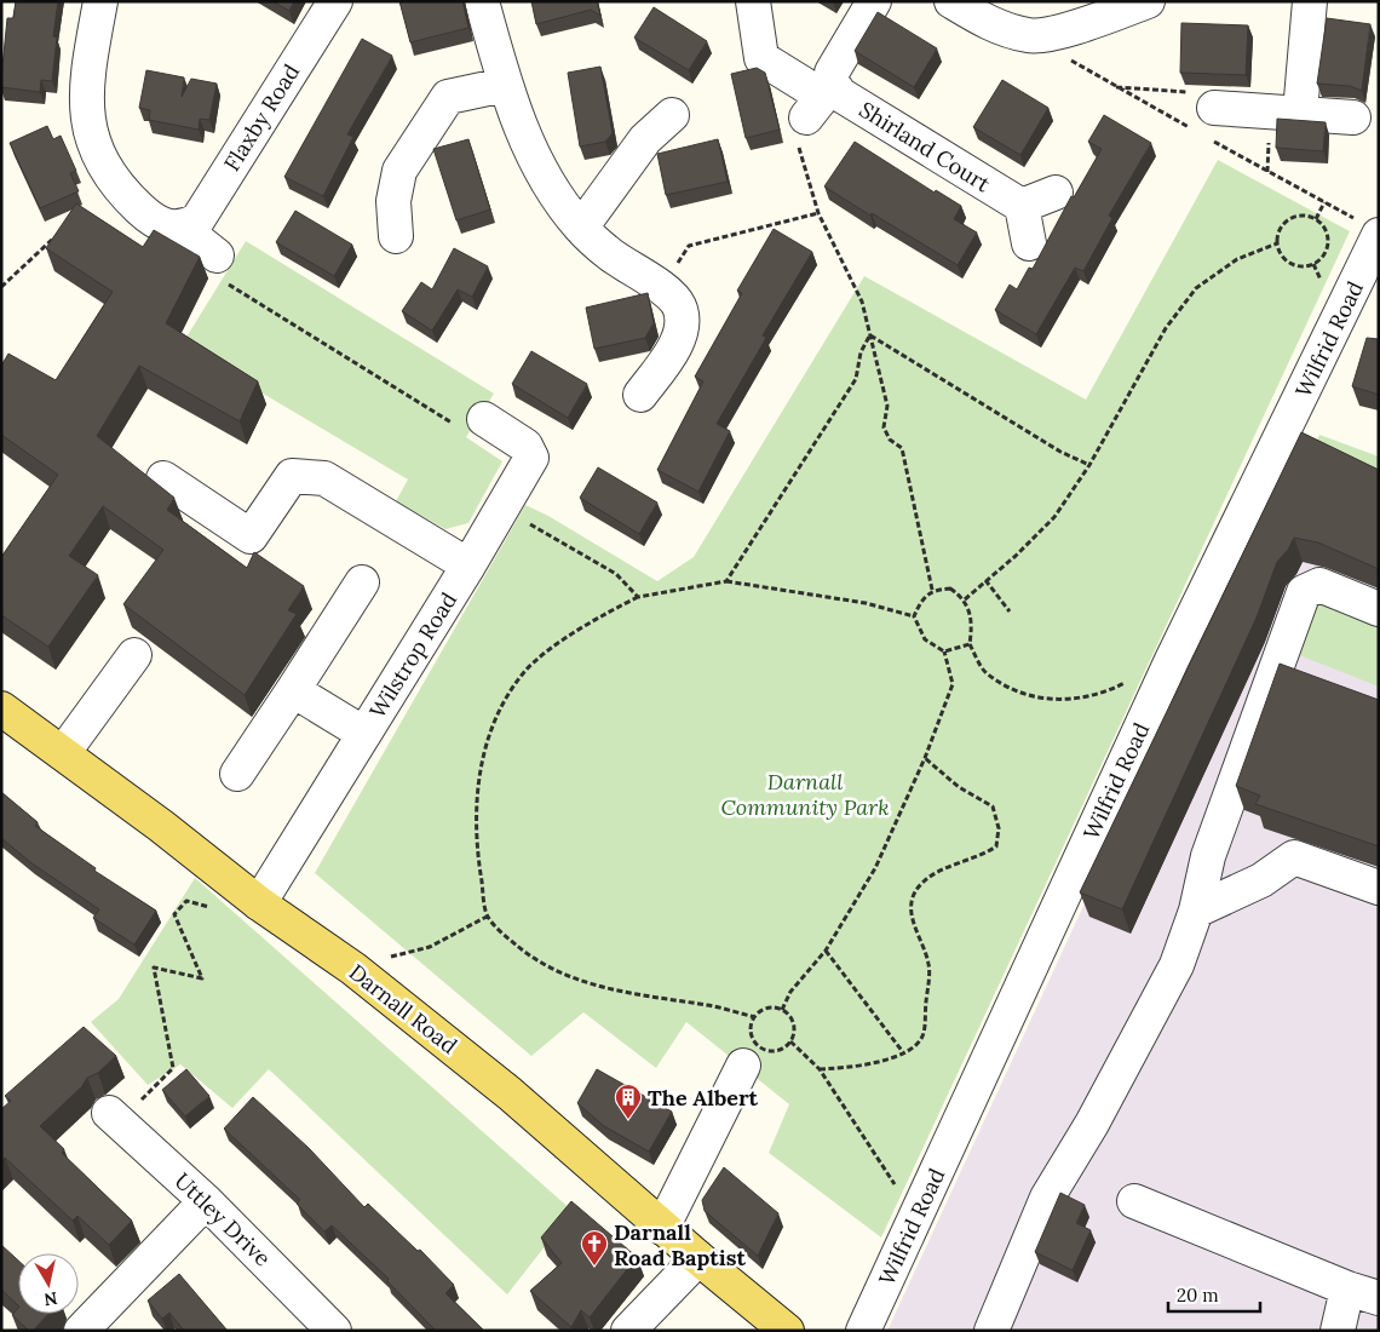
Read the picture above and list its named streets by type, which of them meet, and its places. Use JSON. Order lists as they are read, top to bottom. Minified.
{"streets":{"main road":["Darnall Road"],"street":["Flaxby Road","Shirland Court","Wilfrid Road","Wilstrop Road","Uttley Drive"]},"crossings":[["Wilstrop Road","Darnall Road"]],"parks":["Darnall Community Park"],"places":{"building":["The Albert"],"church":["Darnall Road Baptist"]},"scale_bar":"20 m","north":"bottom"}
